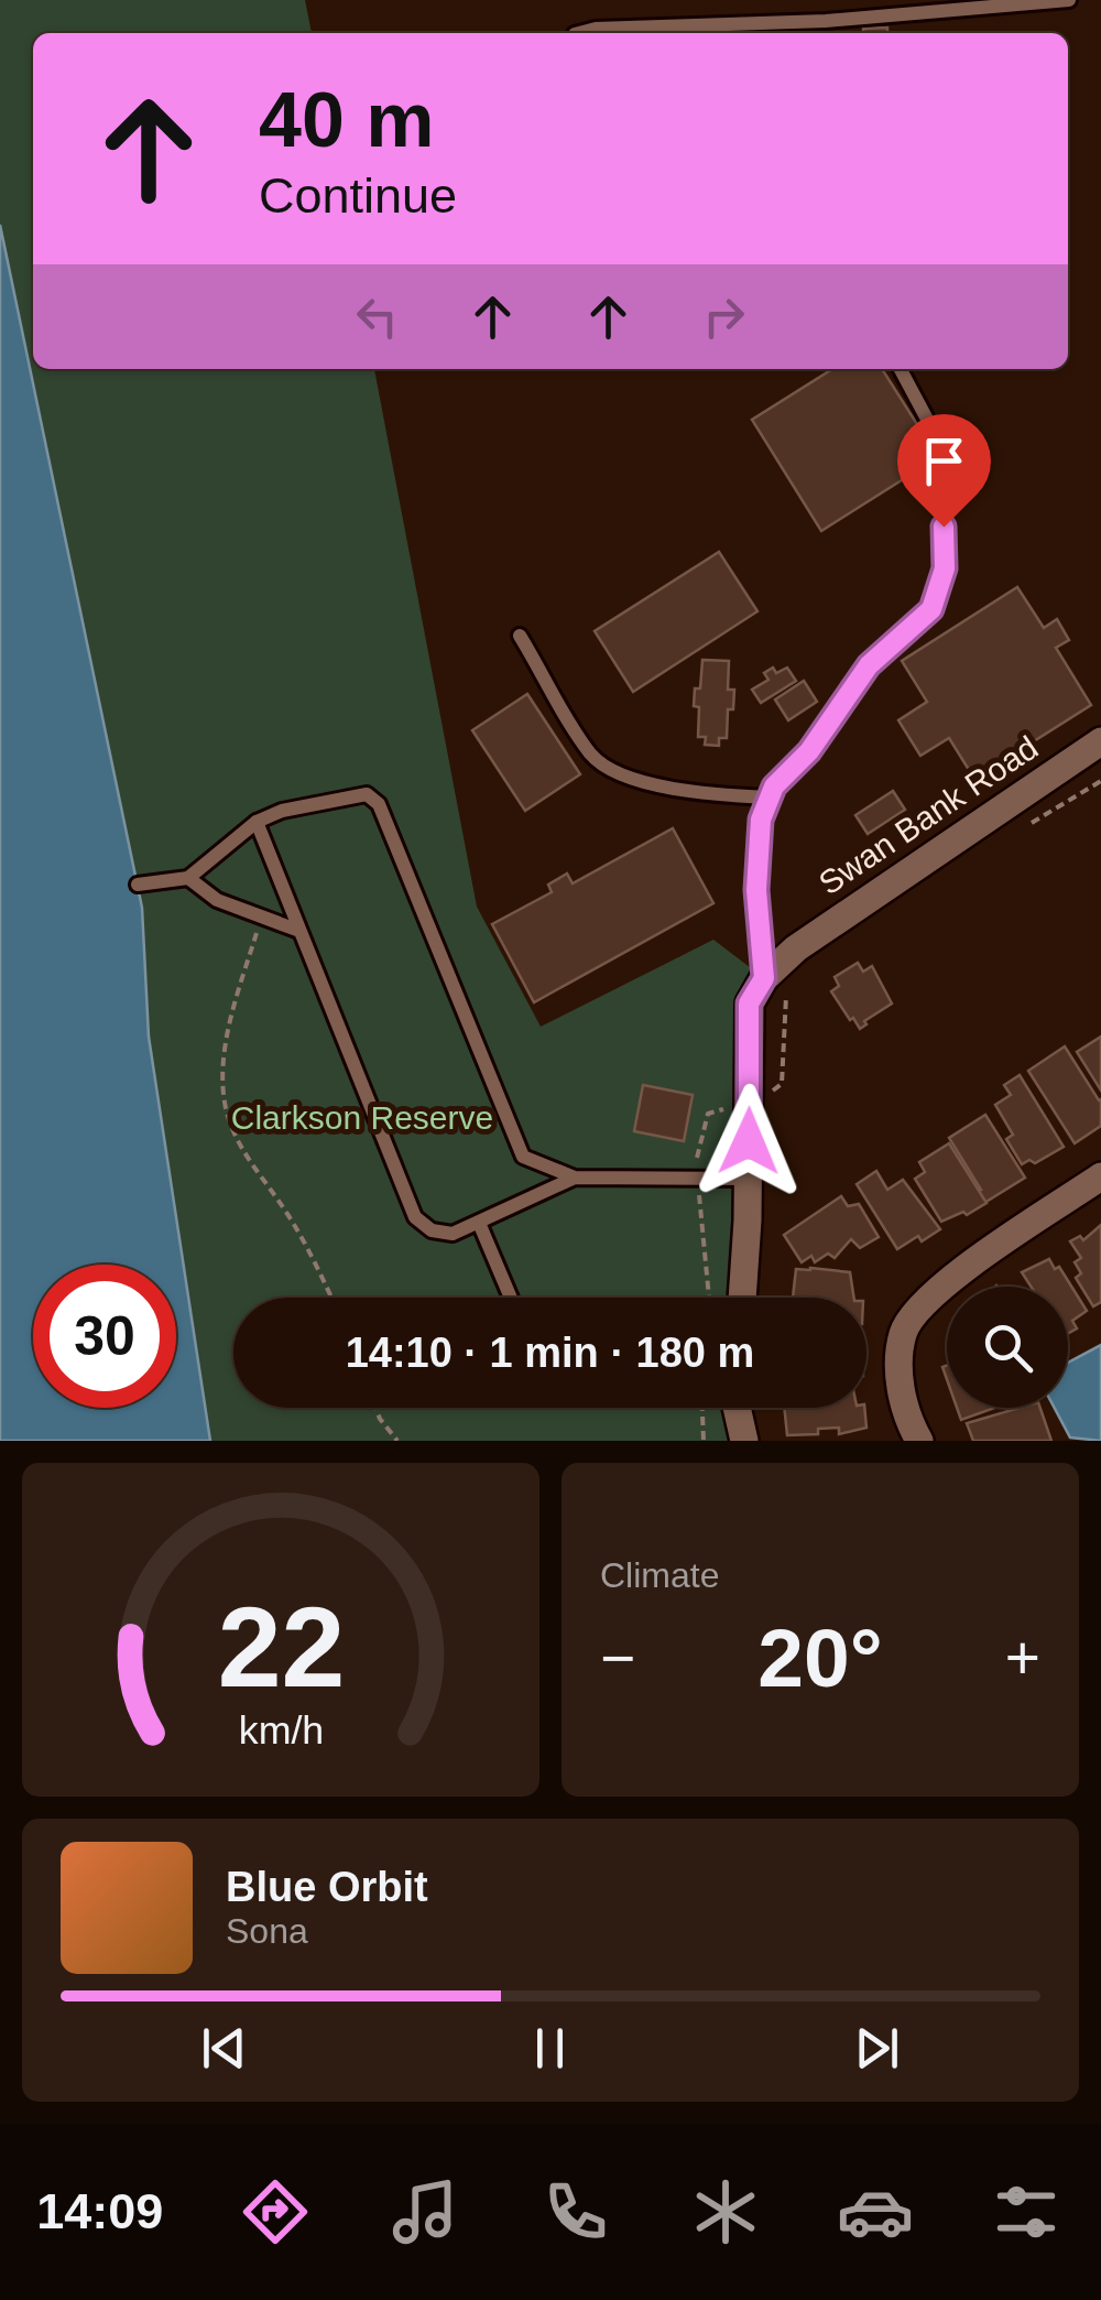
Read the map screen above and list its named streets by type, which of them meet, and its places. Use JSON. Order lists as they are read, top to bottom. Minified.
{"streets":{"street":["Swan Bank Road"]},"parks":["Clarkson Reserve"],"page":{"turn":["40 m","Continue"],"limit":"30","trip":"14:10 · 1 min · 180 m","tile":"Climate","heat":["−","20°","+"],"song":["Blue Orbit","Sona"],"tabs":"14:09","gauge":["22","km/h"]}}
